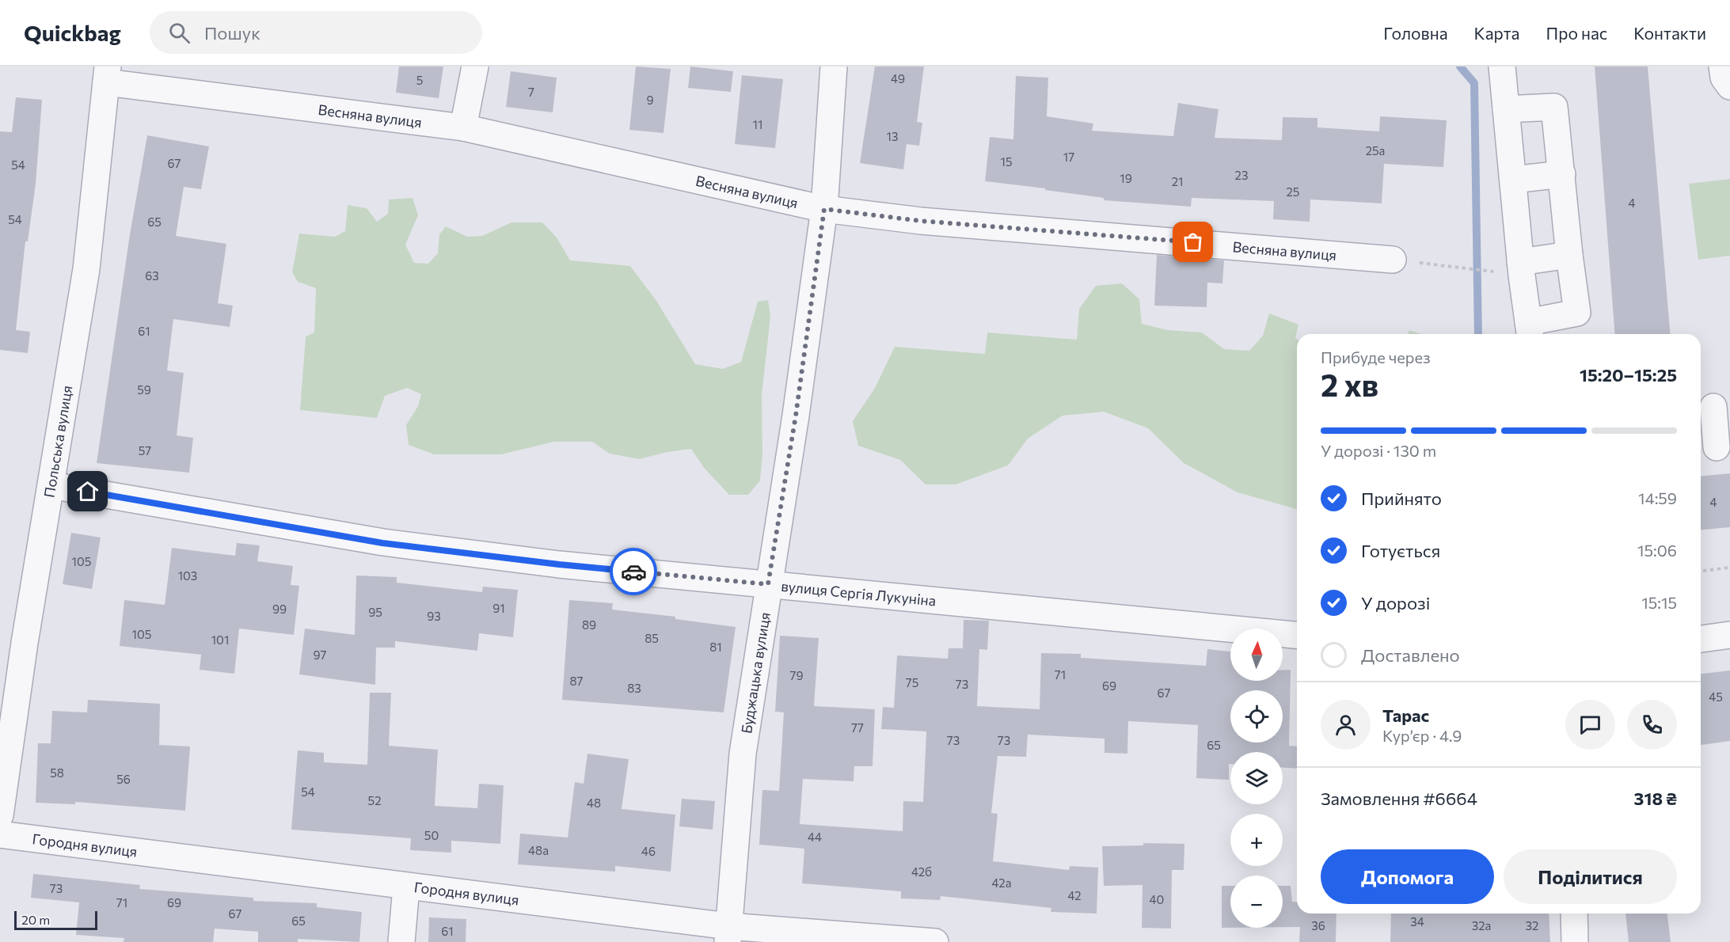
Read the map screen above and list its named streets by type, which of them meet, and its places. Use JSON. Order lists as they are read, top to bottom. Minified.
{"streets":{"street":["Весняна вулиця","Польська вулиця","вулиця Сергія Лукуніна","Буджацька вулиця","Городня вулиця"]},"crossings":[["Весняна вулиця","Польська вулиця"],["Весняна вулиця","Буджацька вулиця"],["Польська вулиця","вулиця Сергія Лукуніна"],["вулиця Сергія Лукуніна","Буджацька вулиця"],["Буджацька вулиця","Городня вулиця"]],"house_numbers":["49","5","7","9","11","13","25а","17","15","67","54","23","19","21","25","4","54","65","63","61","59","57","4","105","103","91","99","95","93","89","105","85","101","81","97","71","79","87","75","73","69","83","67","45","77","73","73","65","58","56","54","52","48","50","44","48а","46","42б","42а","73","42","40","71","69","67","65","34","36","32а","32","61"],"scale_bar":"20 m","north":"top","page":{"header":"Quickbag","search":"Пошук","nav":["Головна","Карта","Про нас","Контакти"],"heading":["2 хв","Прибуде через","15:20–15:25"],"panel":["Тарас","Кур’єр · 4.9","Замовлення #6664","318 ₴"],"bar":"У дорозі · 130 m","list":[["Прийнято","14:59"],["Готується","15:06"],["У дорозі","15:15"],"Доставлено"],"map_buttons":["+","−"],"buttons":["Допомога","Поділитися"],"scale":"20 m"}}
